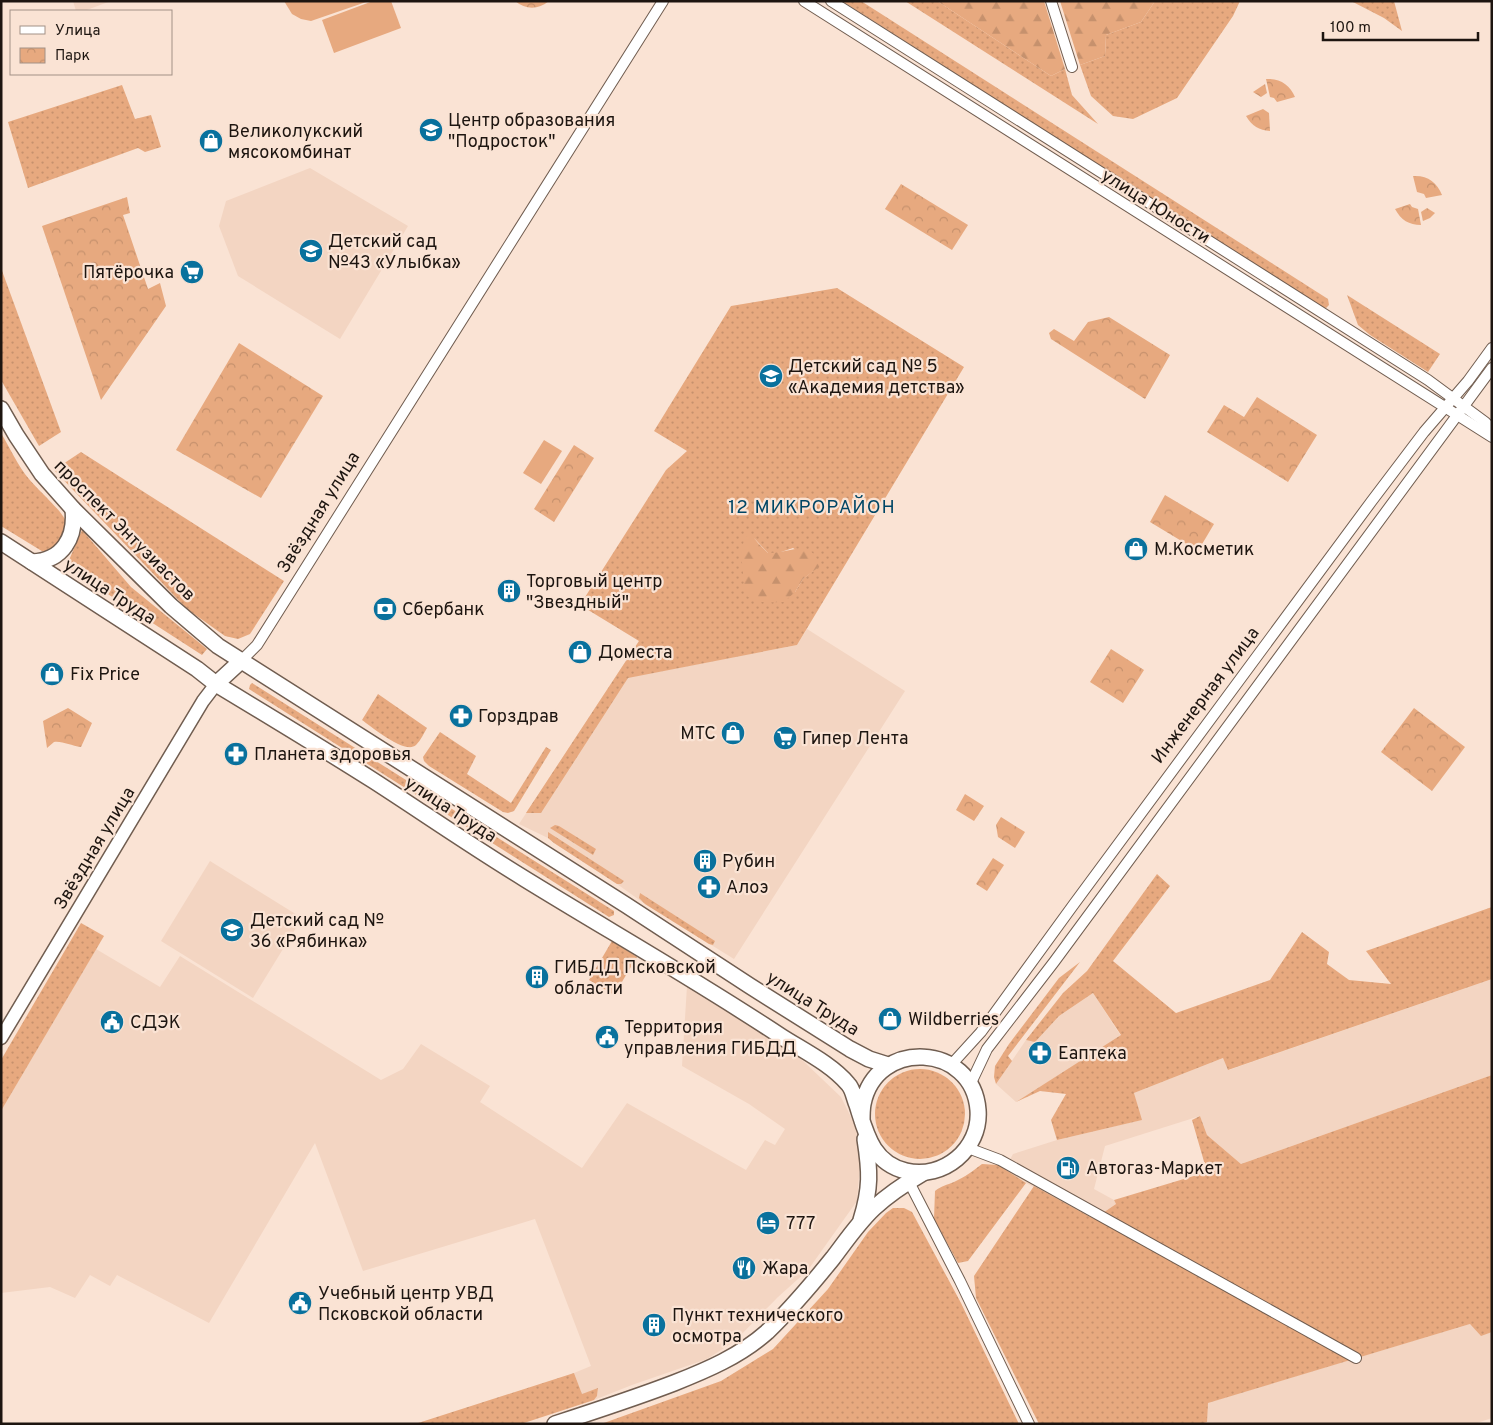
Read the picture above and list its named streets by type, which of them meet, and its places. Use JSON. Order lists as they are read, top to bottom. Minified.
{"streets":{"main road":["Звёздная улица","проспект Энтузиастов","улица Труда"],"street":["улица Юности","Инженерная улица"]},"crossings":[["улица Юности","Инженерная улица"],["Звёздная улица","проспект Энтузиастов"],["Звёздная улица","улица Труда"],["проспект Энтузиастов","улица Труда"],["улица Труда","Инженерная улица"]],"districts":["12 МИКРОРАЙОН"],"places":{"school or university":["Центр образования \"Подросток\"","Детский сад №43 «Улыбка»","Детский сад № 5 «Академия детства»","Детский сад № 36 «Рябинка»"],"shop":["Великолукский мясокомбинат","М.Косметик","Доместа","Fix Price","МТС","Wildberries"],"supermarket":["Пятёрочка","Гипер Лента"],"building":["Торговый центр \"Звездный\"","Рубин","ГИБДД Псковской области","Пункт технического осмотра"],"bank":["Сбербанк"],"pharmacy":["Горздрав","Планета здоровья","Алоэ","Еаптека"],"public building":["СДЭК","Территория управления ГИБДД","Учебный центр УВД Псковской области"],"fuel station":["Автогаз-Маркет"],"hotel":["777"],"restaurant":["Жара"]},"legend":["Улица","Парк"],"scale_bar":"100 m"}
